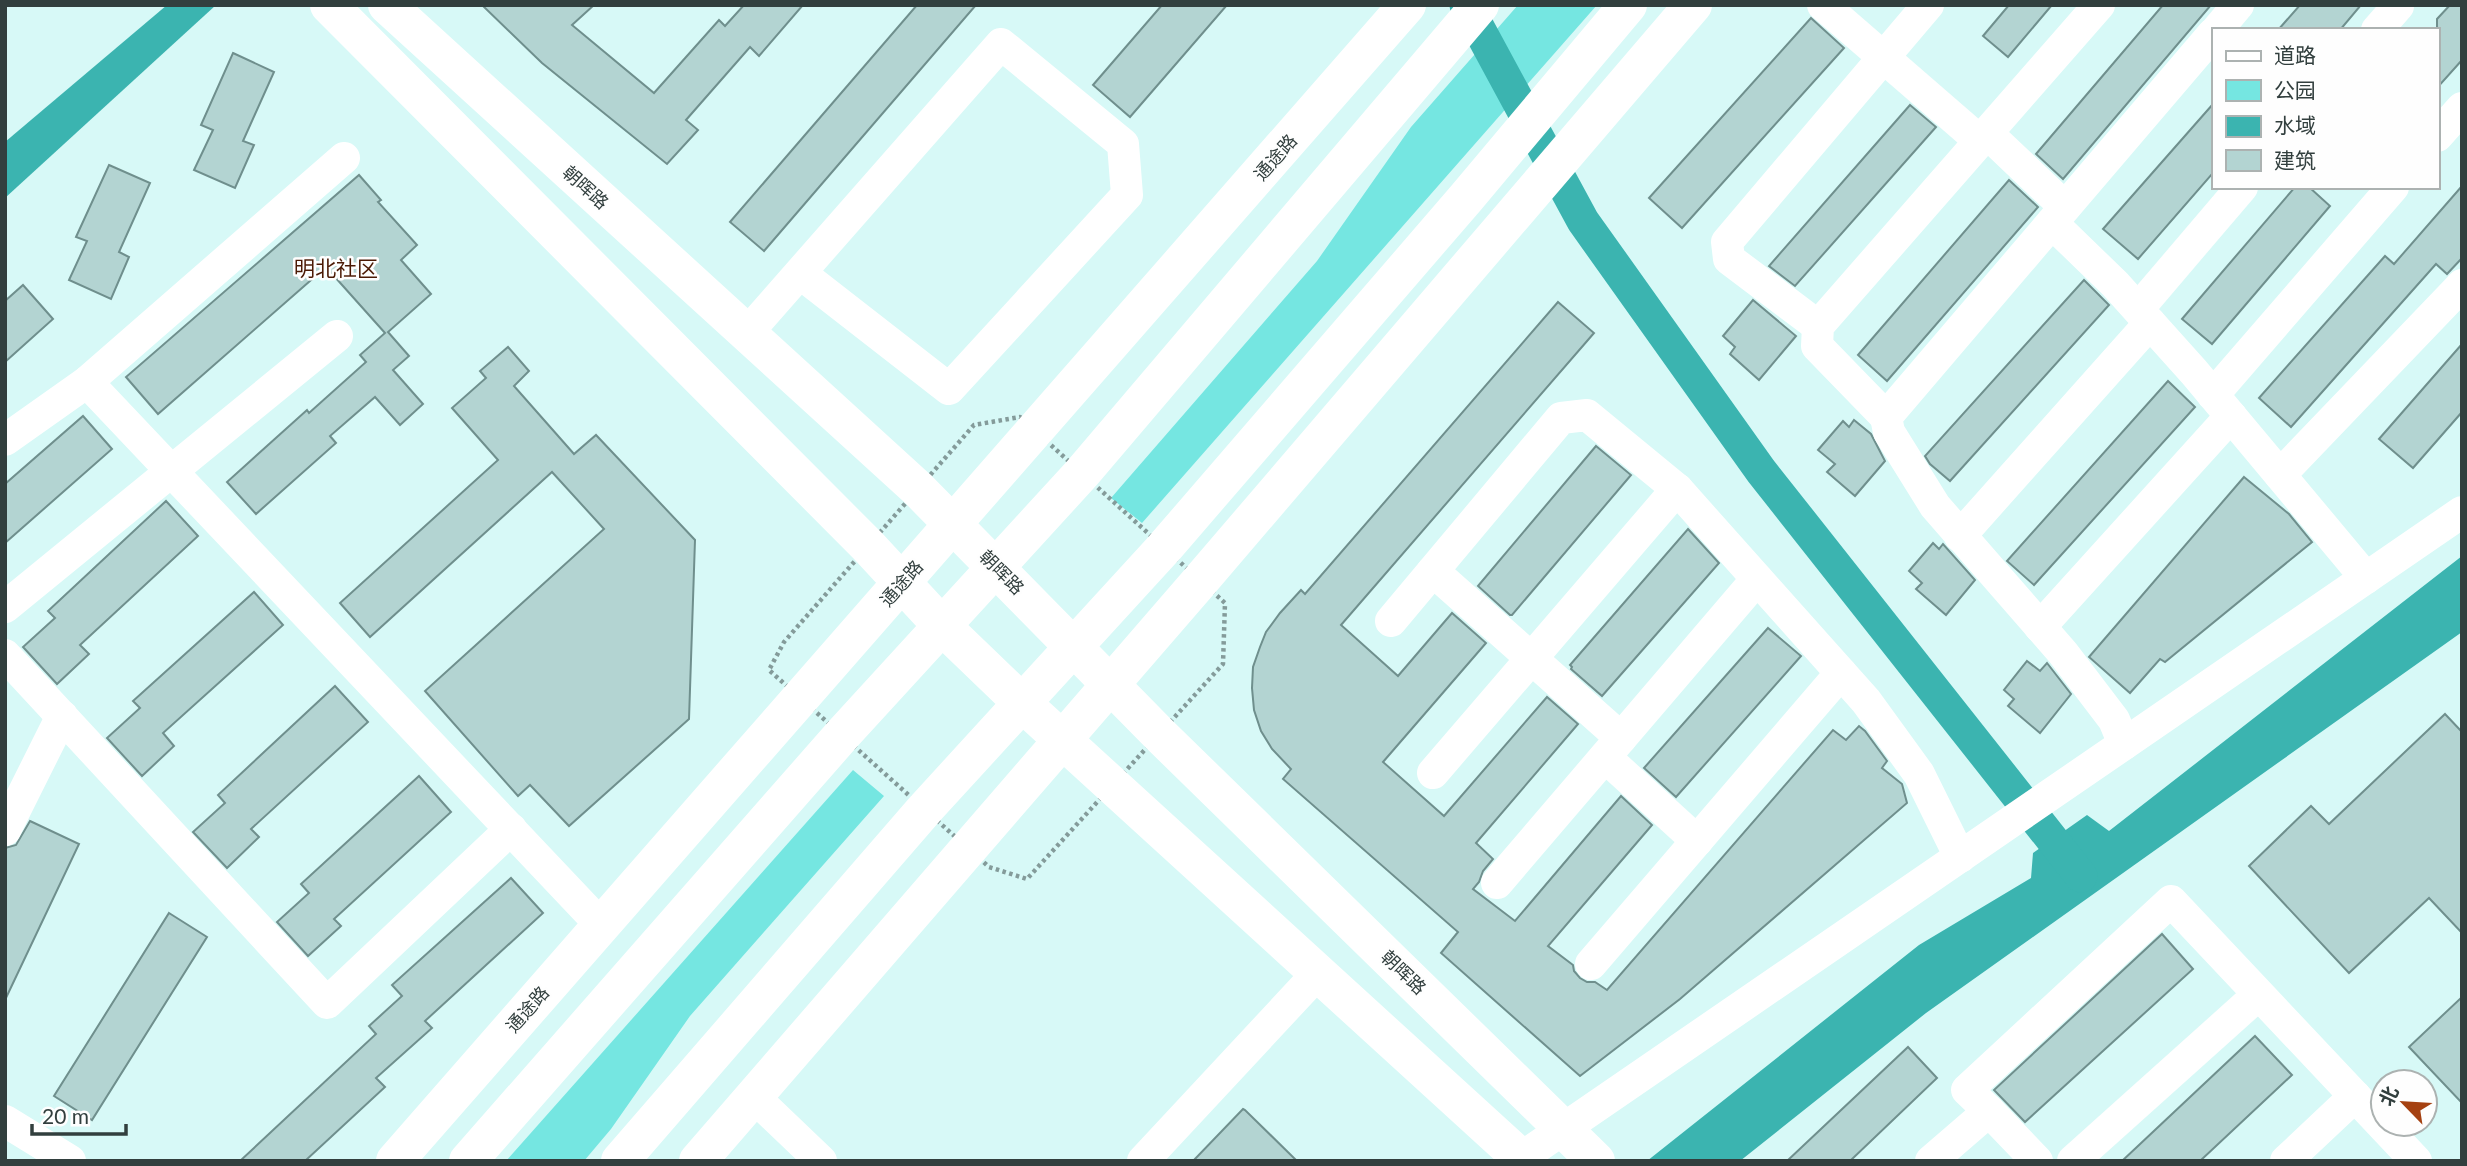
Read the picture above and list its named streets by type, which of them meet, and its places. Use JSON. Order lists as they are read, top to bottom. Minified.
{"streets":{"main road":["通途路","朝晖路"]},"crossings":[["通途路","朝晖路"]],"districts":["明北社区"],"legend":["道路","公园","水域","建筑"],"scale_bar":"20 m","north":"top left"}
